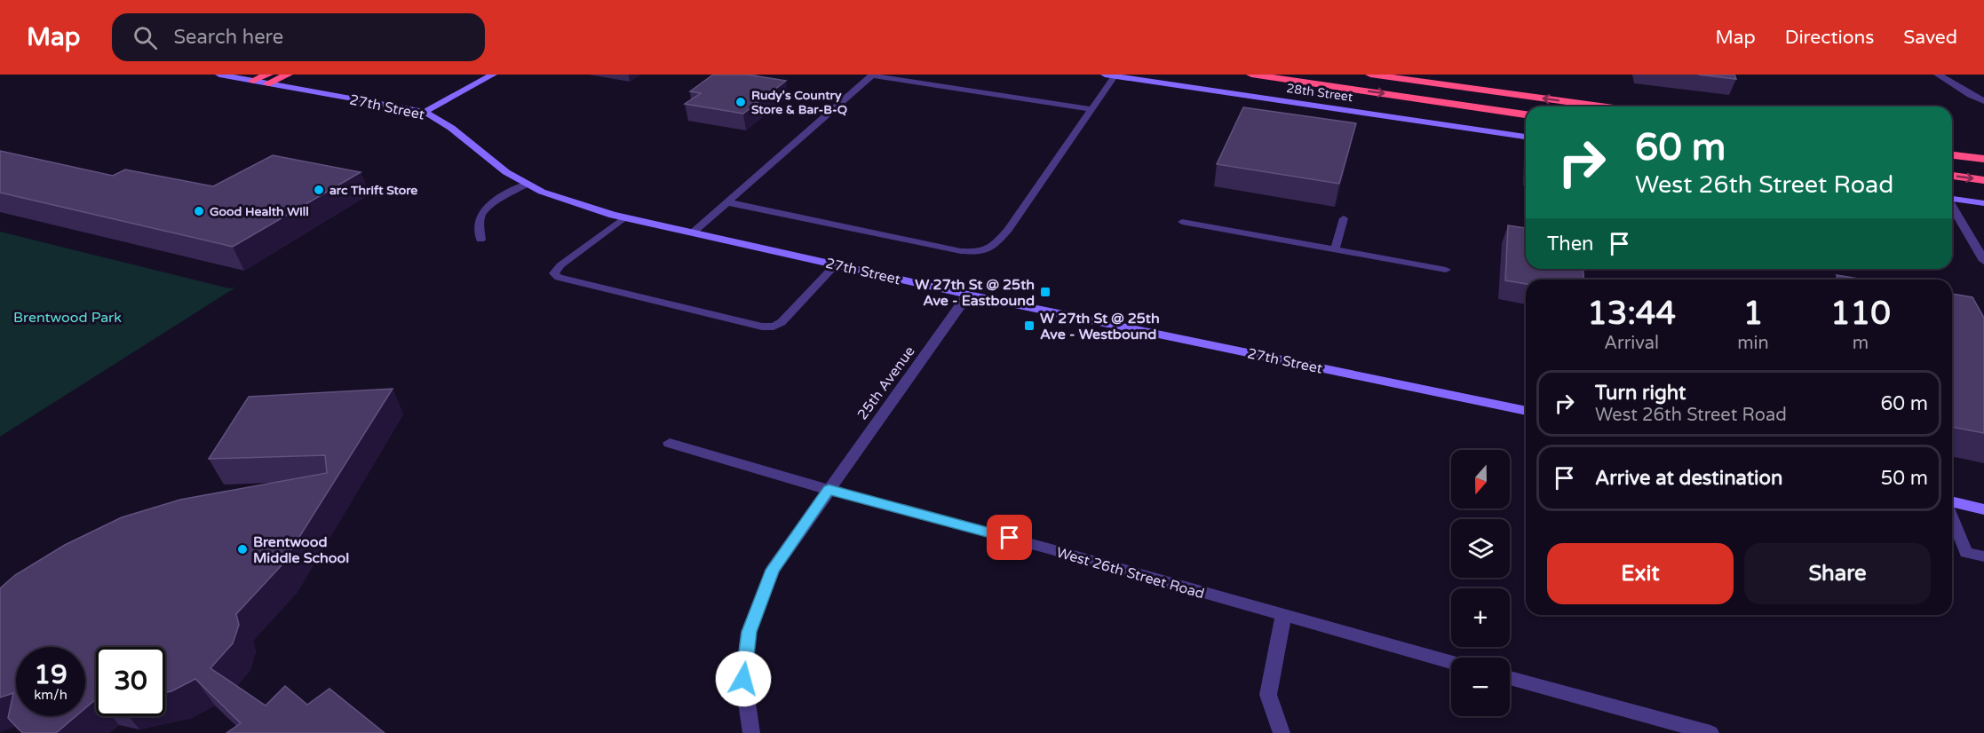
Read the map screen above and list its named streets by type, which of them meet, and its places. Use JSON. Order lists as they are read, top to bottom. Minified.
{"streets":{"street":["28th Street","27th Street","25th Avenue","West 26th Street Road"]},"crossings":[["27th Street","25th Avenue"],["25th Avenue","West 26th Street Road"]],"parks":["Brentwood Park"],"places":{"other":["Rudy's Country Store & Bar-B-Q","arc Thrift Store","Good Health Will","Brentwood Middle School"],"transit":["W 27th St @ 25th Ave - Eastbound","W 27th St @ 25th Ave - Westbound"]},"north":"bottom","page":{"header":"Map","search":"Search here","nav":["Map","Directions","Saved"],"turn":["60 m","West 26th Street Road"],"then":"Then","eta":["13:44","Arrival","1","min","110","m"],"list":[{"name":"Turn right","note":"West 26th Street Road","value":"60 m"},{"name":"Arrive at destination","value":"50 m"}],"map_buttons":["+","−"],"buttons":["Exit","Share"],"speed":"19 km/h","limit":"30"}}
